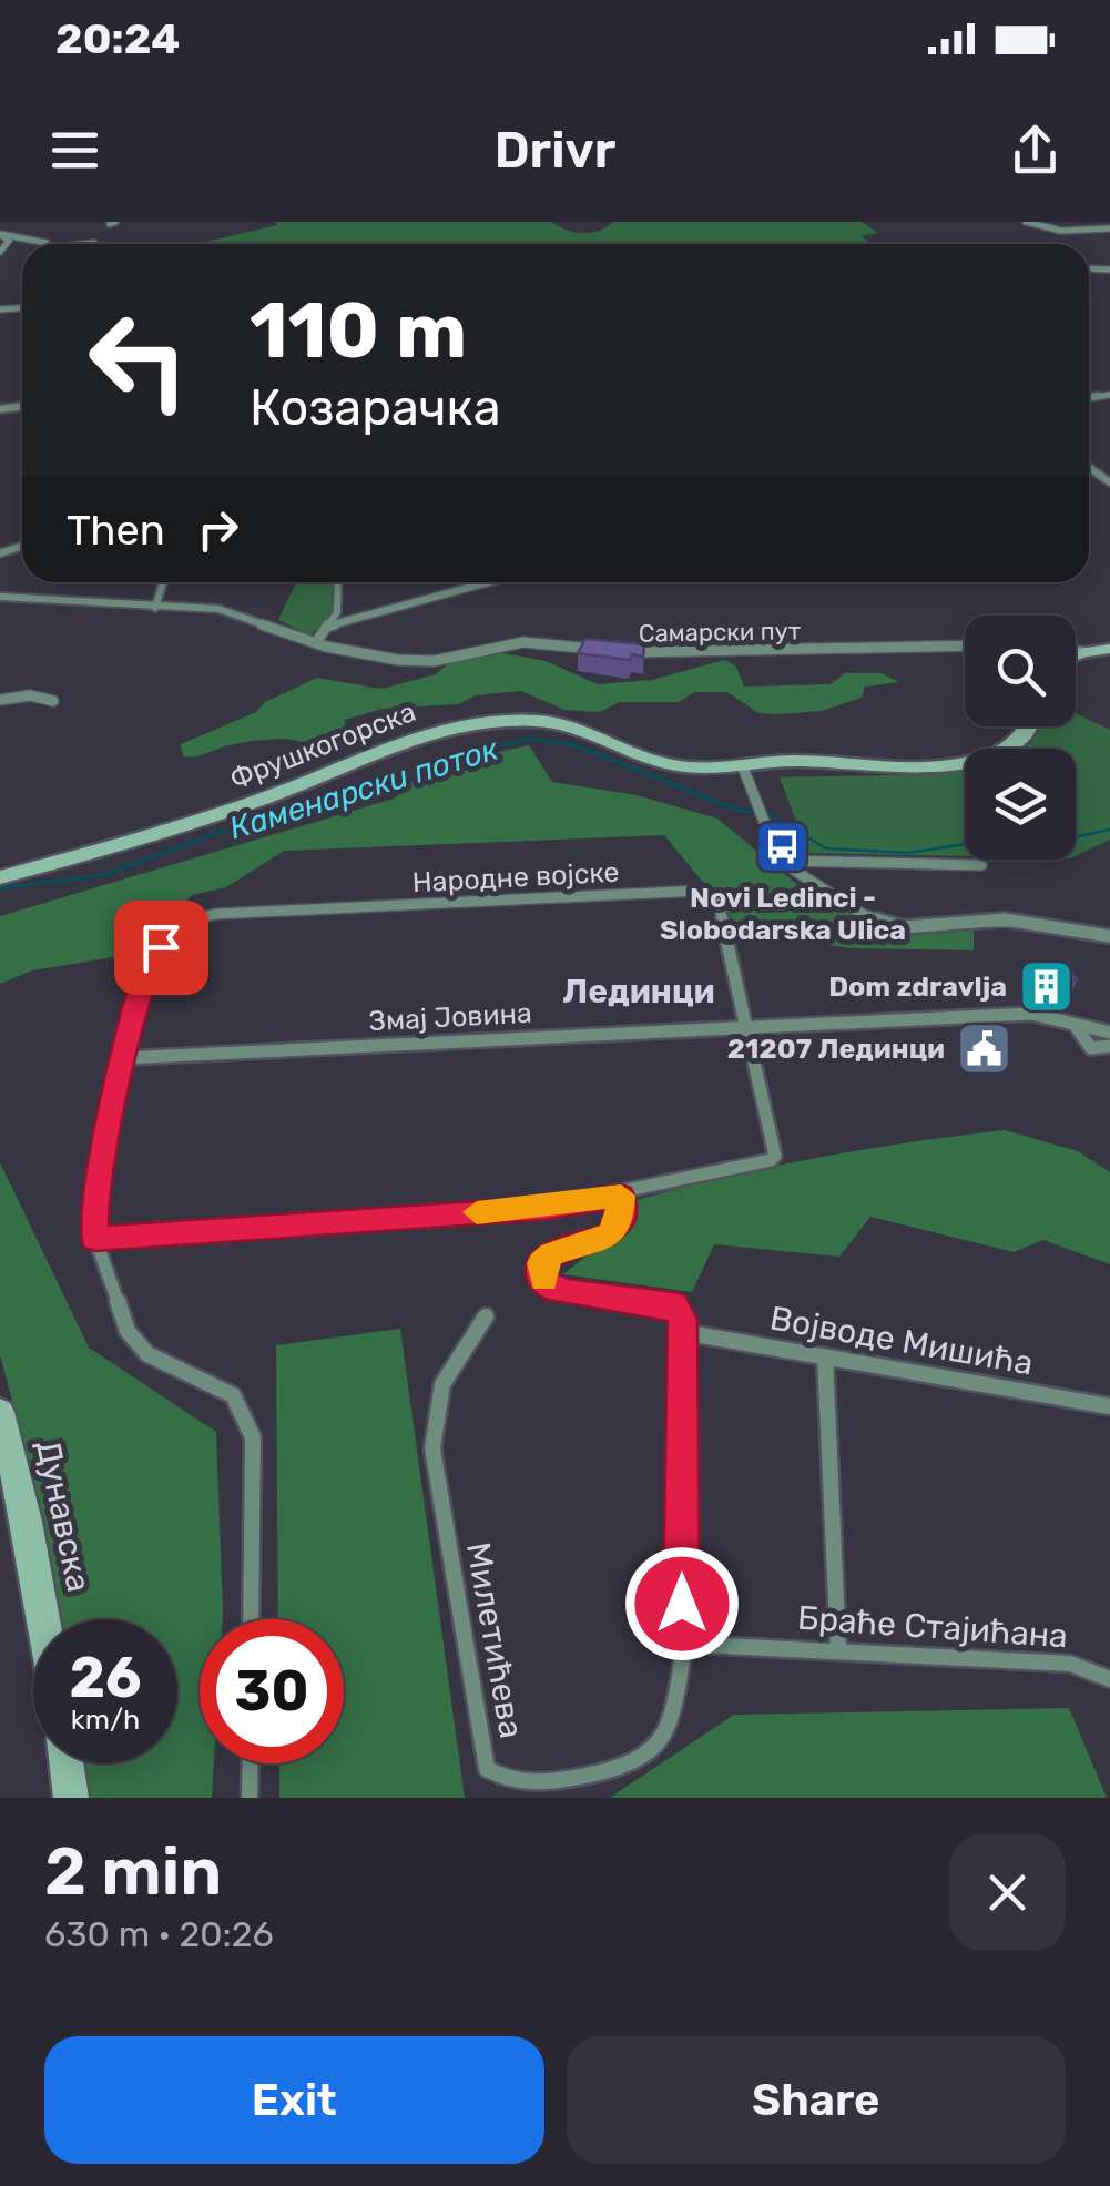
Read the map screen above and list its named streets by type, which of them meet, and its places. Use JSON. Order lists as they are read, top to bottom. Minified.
{"streets":{"street":["Самарски пут","Фрушкогорска","Народне војске","Змај Јовина","Војводе Мишића","Дунавска","Браће Стајићана","Милетићева"]},"crossings":[["Народне војске","Змај Јовина"],["Војводе Мишића","Милетићева"],["Браће Стајићана","Милетићева"]],"districts":["Лединци"],"water":["Каменарски поток"],"places":{"bus stop":["Novi Ledinci - Slobodarska Ulica"],"building":["Dom zdravlja"],"public building":["21207 Лединци"]},"page":{"status":"20:24","header":"Drivr","turn":["110 m","Козарачка"],"then":"Then","speed":"26 km/h","limit":"30","heading":["2 min","630 m · 20:26"],"buttons":["Exit","Share"]}}
